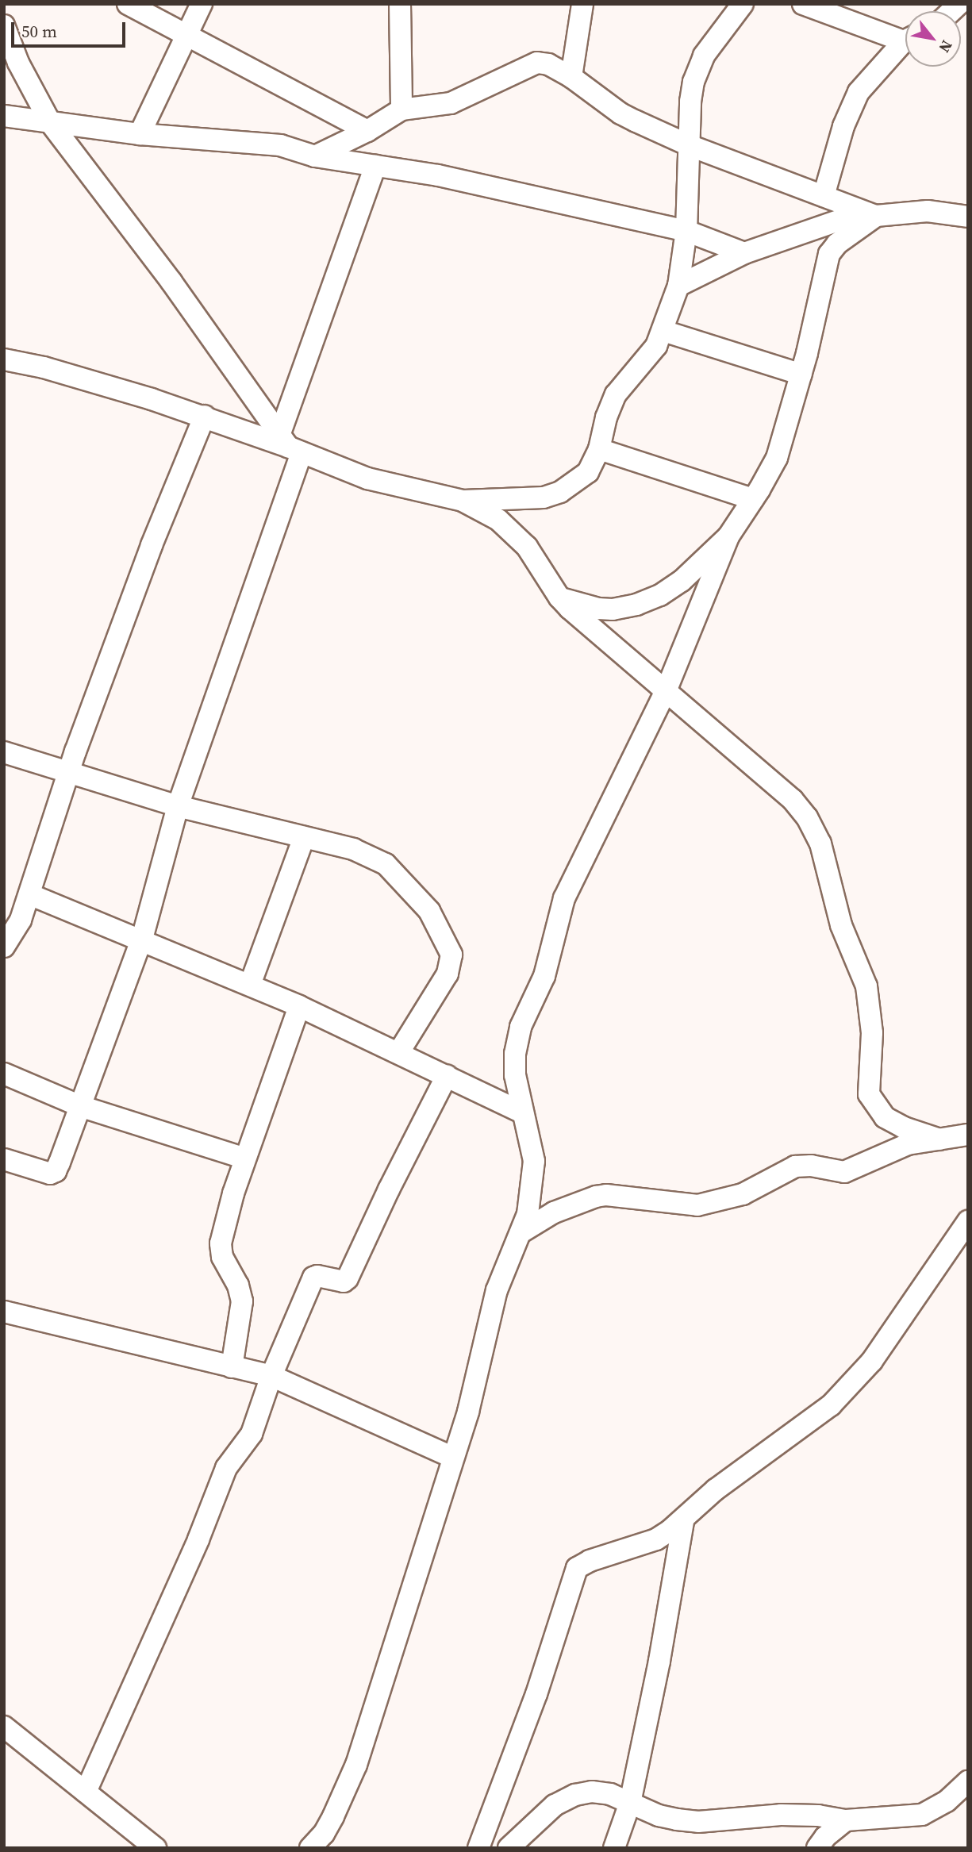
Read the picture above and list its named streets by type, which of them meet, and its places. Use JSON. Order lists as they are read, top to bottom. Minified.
{"scale_bar":"50 m","north":"bottom right"}
